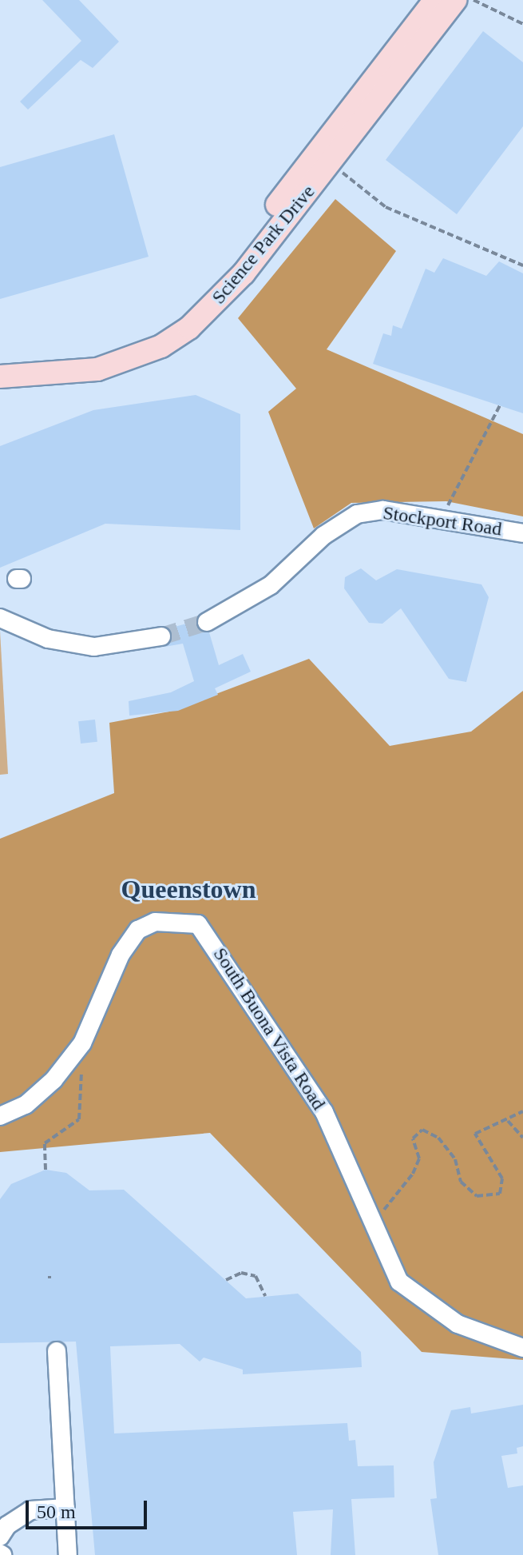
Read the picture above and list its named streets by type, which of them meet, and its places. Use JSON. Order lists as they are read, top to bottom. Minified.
{"streets":{"main road":["Science Park Drive"],"street":["Stockport Road","South Buona Vista Road"]},"districts":["Queenstown"],"scale_bar":"50 m"}
